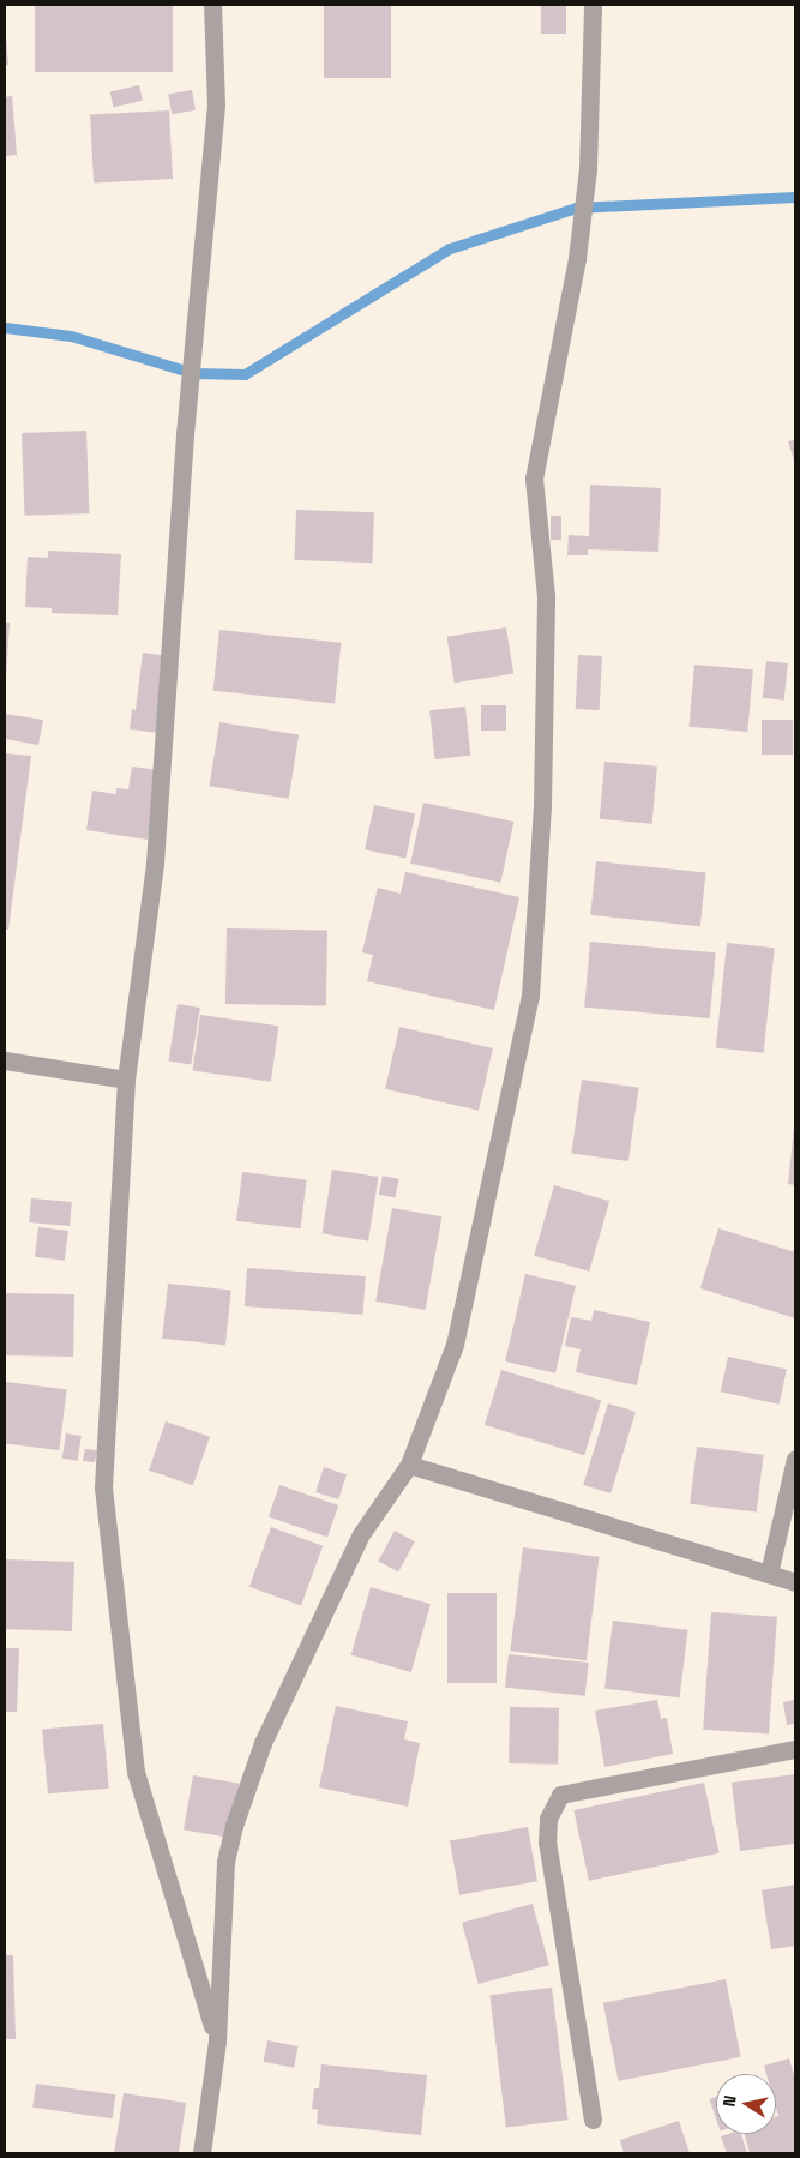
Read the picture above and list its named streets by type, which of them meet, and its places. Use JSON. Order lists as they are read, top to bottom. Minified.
{"north":"left"}
